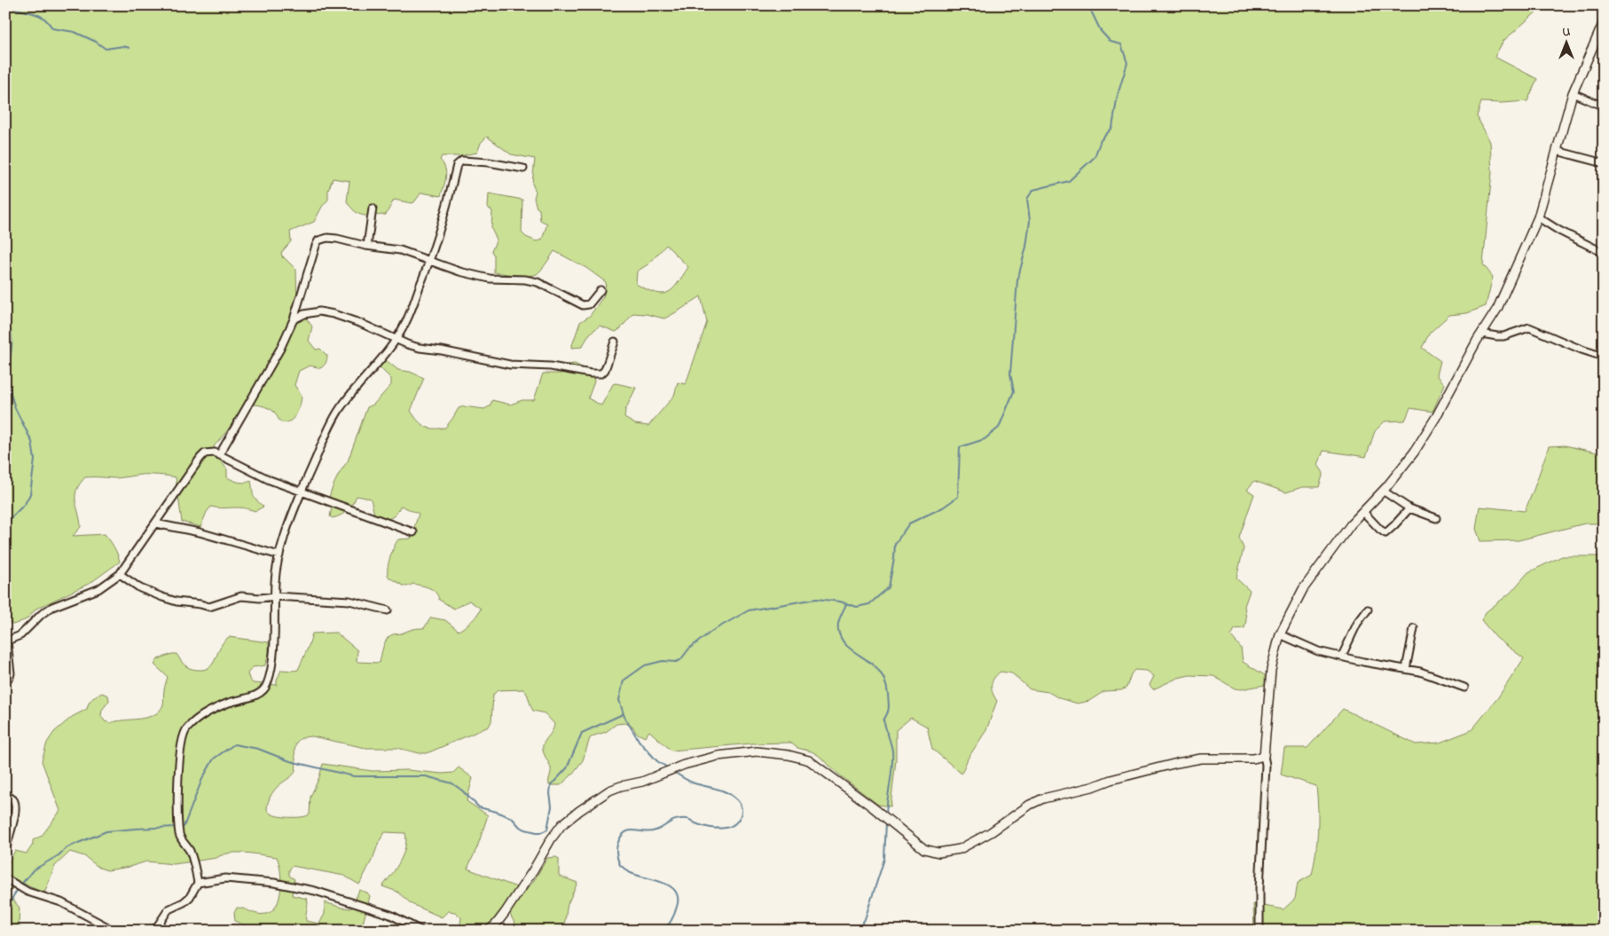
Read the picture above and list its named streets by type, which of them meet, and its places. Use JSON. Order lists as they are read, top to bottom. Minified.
{"north":"top"}
